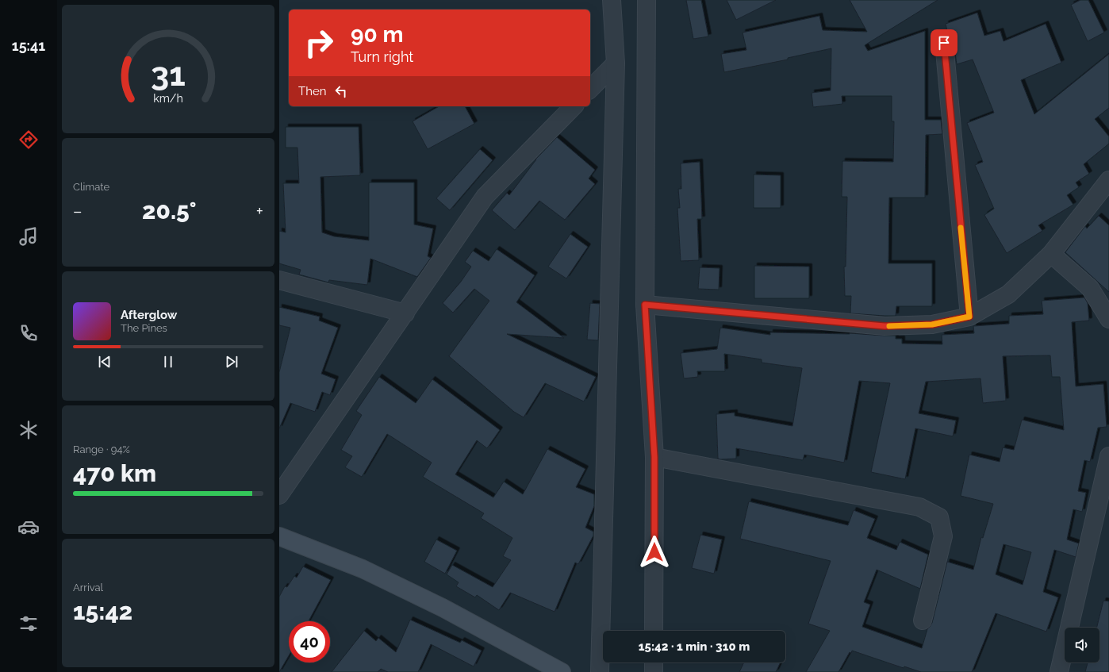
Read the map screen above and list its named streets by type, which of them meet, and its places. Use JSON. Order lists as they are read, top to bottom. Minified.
{"page":{"tabs":"15:41","turn":["90 m","Turn right"],"then":"Then","tile":["Climate",["Range · 94%","470 km"],["Arrival","15:42"]],"heat":["−","20.5°","+"],"song":["Afterglow","The Pines"],"limit":"40","trip":"15:42 · 1 min · 310 m","gauge":["31","km/h"]}}
